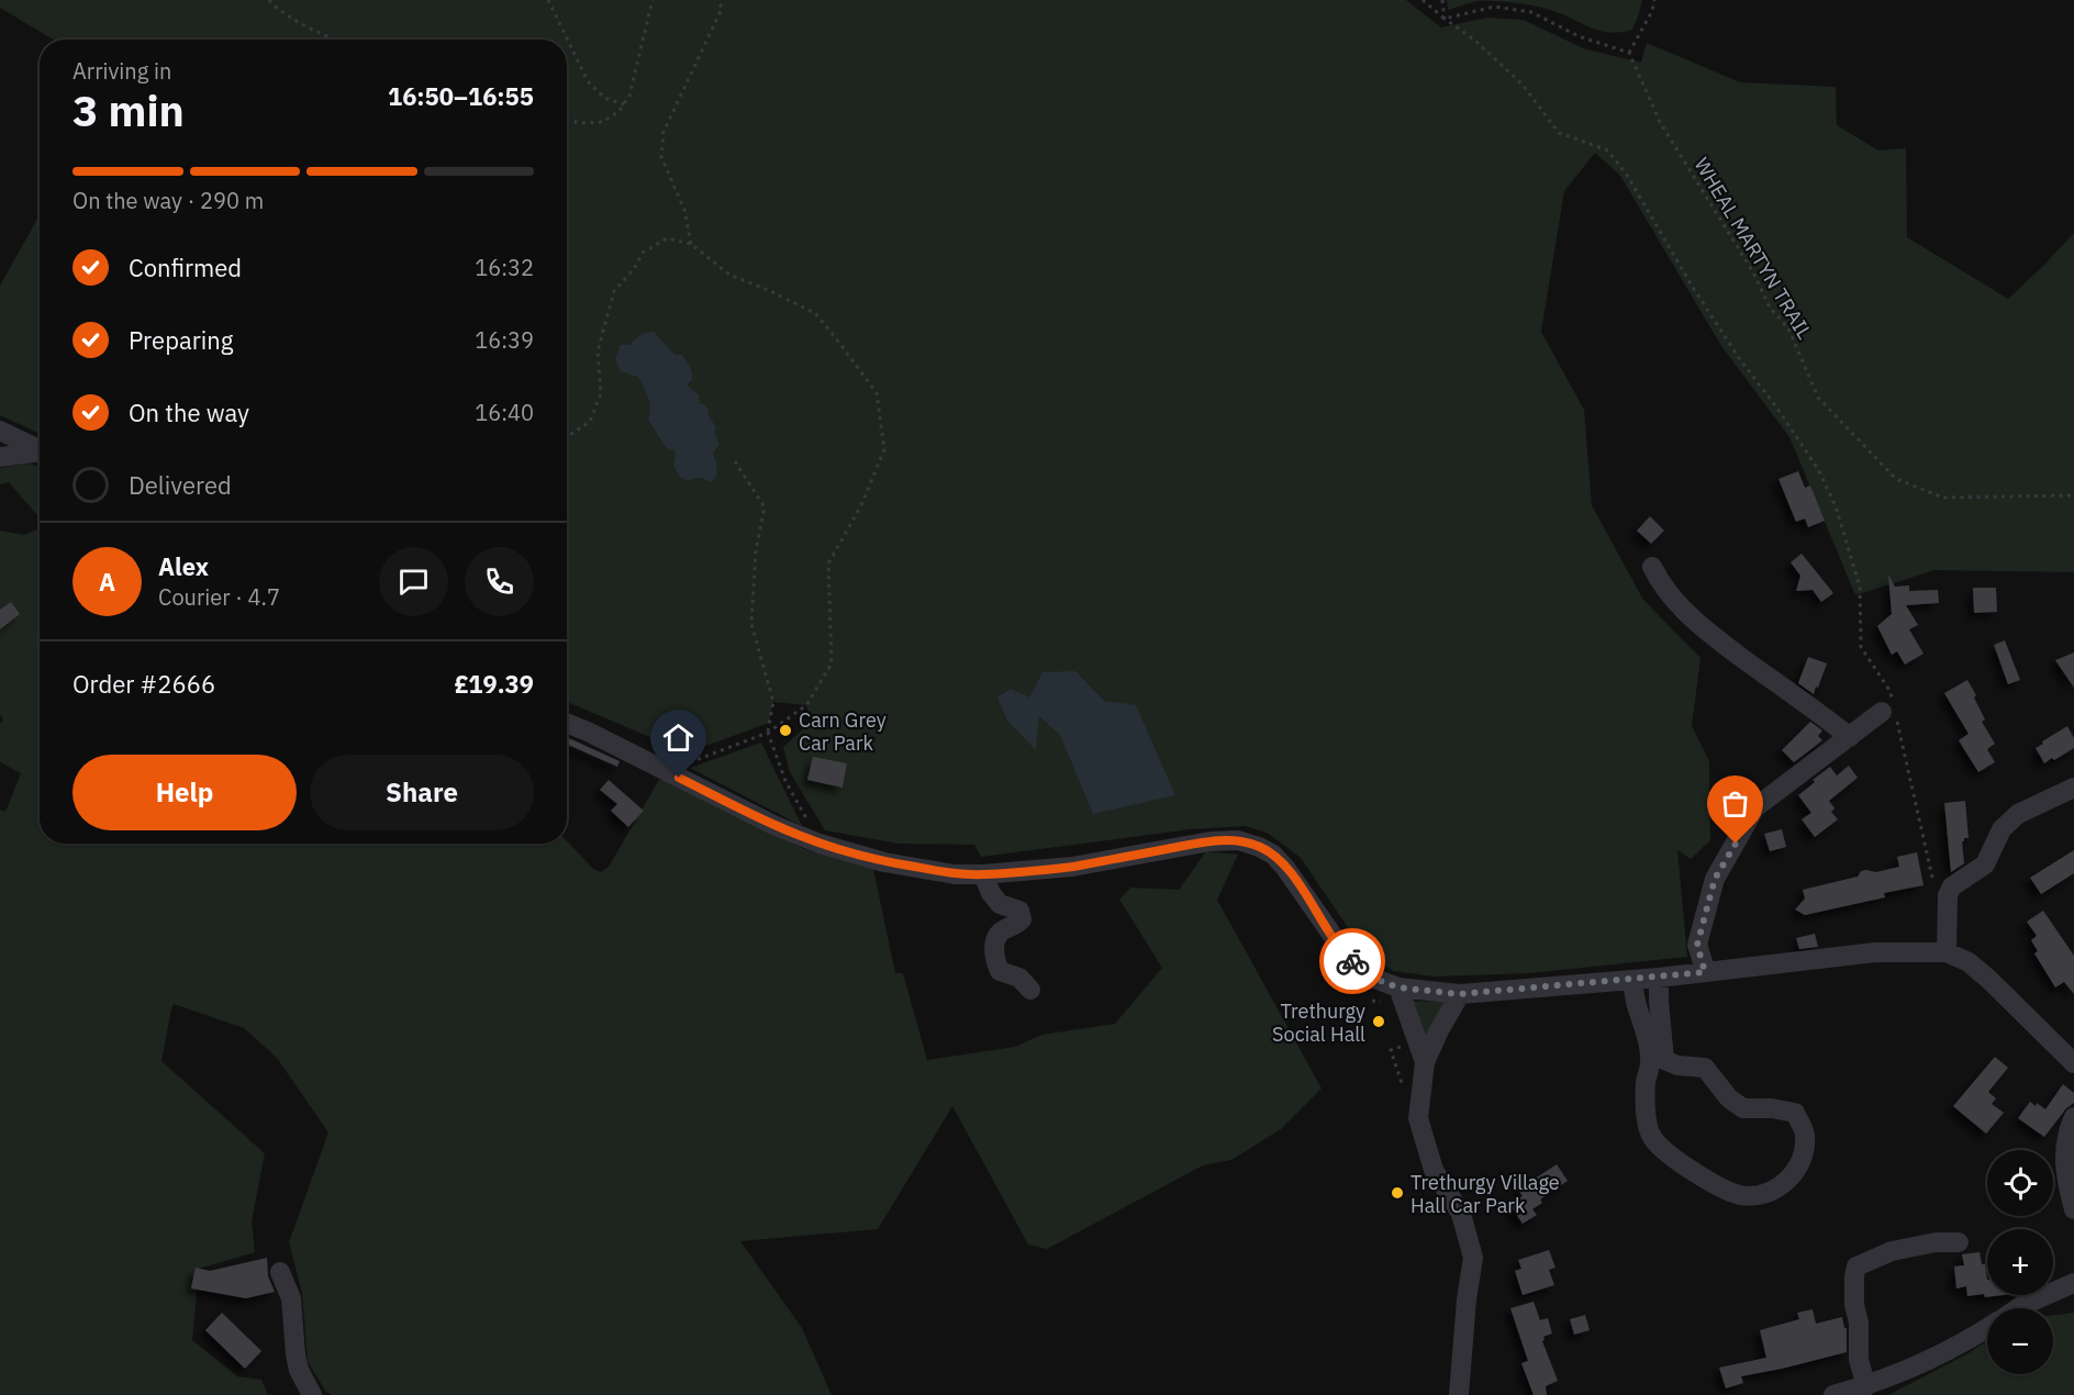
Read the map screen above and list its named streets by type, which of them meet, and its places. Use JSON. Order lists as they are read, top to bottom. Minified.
{"streets":{"path":["WHEAL MARTYN TRAIL"]},"places":["Carn Grey Car Park","Trethurgy Social Hall","Trethurgy Village Hall Car Park"],"page":{"heading":["3 min","Arriving in","16:50–16:55"],"panel":["Alex","Courier · 4.7","Order #2666","£19.39"],"bar":"On the way · 290 m","list":[["Confirmed","16:32"],["Preparing","16:39"],["On the way","16:40"],"Delivered"],"round":"A","buttons":["Help","Share"],"map_buttons":["+","−"]}}
